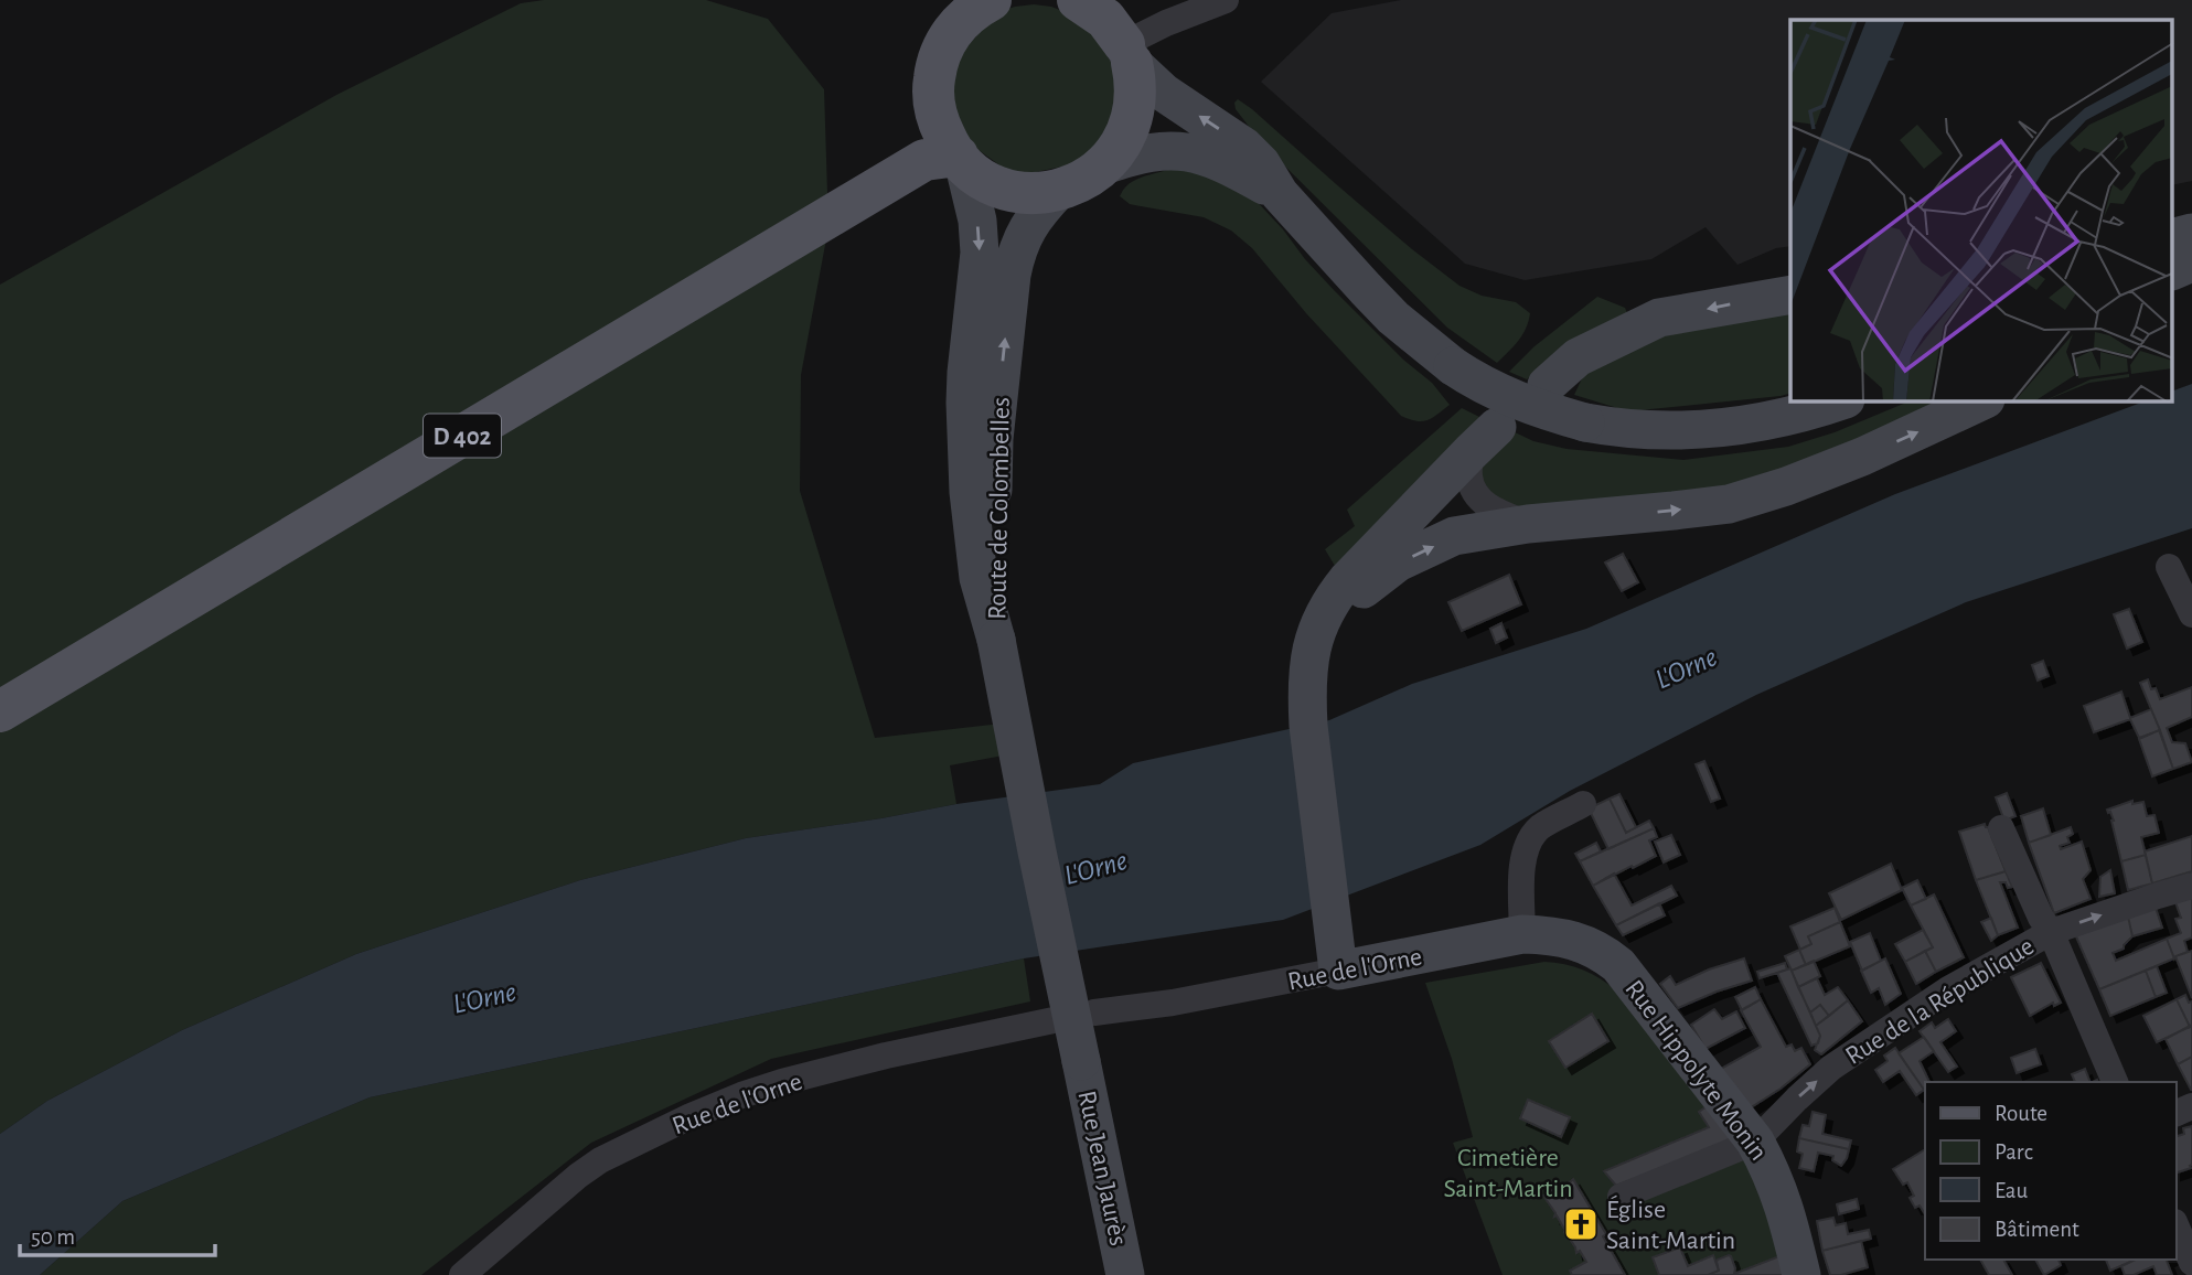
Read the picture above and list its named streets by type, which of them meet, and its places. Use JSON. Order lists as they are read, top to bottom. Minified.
{"streets":{"main road":["D 402","Route de Colombelles"],"street":["Rue de l'Orne","Rue de la République","Rue Hippolyte Monin","Rue Jean Jaurès"]},"crossings":[["D 402","Route de Colombelles"],["Route de Colombelles","Rue Jean Jaurès"],["Rue de l'Orne","Rue Hippolyte Monin"],["Rue de la République","Rue Hippolyte Monin"]],"one_way":["Rue de la République"],"water":["L'Orne"],"parks":["Cimetière Saint-Martin"],"places":{"church":["Église Saint-Martin"]},"legend":["Route","Parc","Eau","Bâtiment"],"scale_bar":"50 m"}
